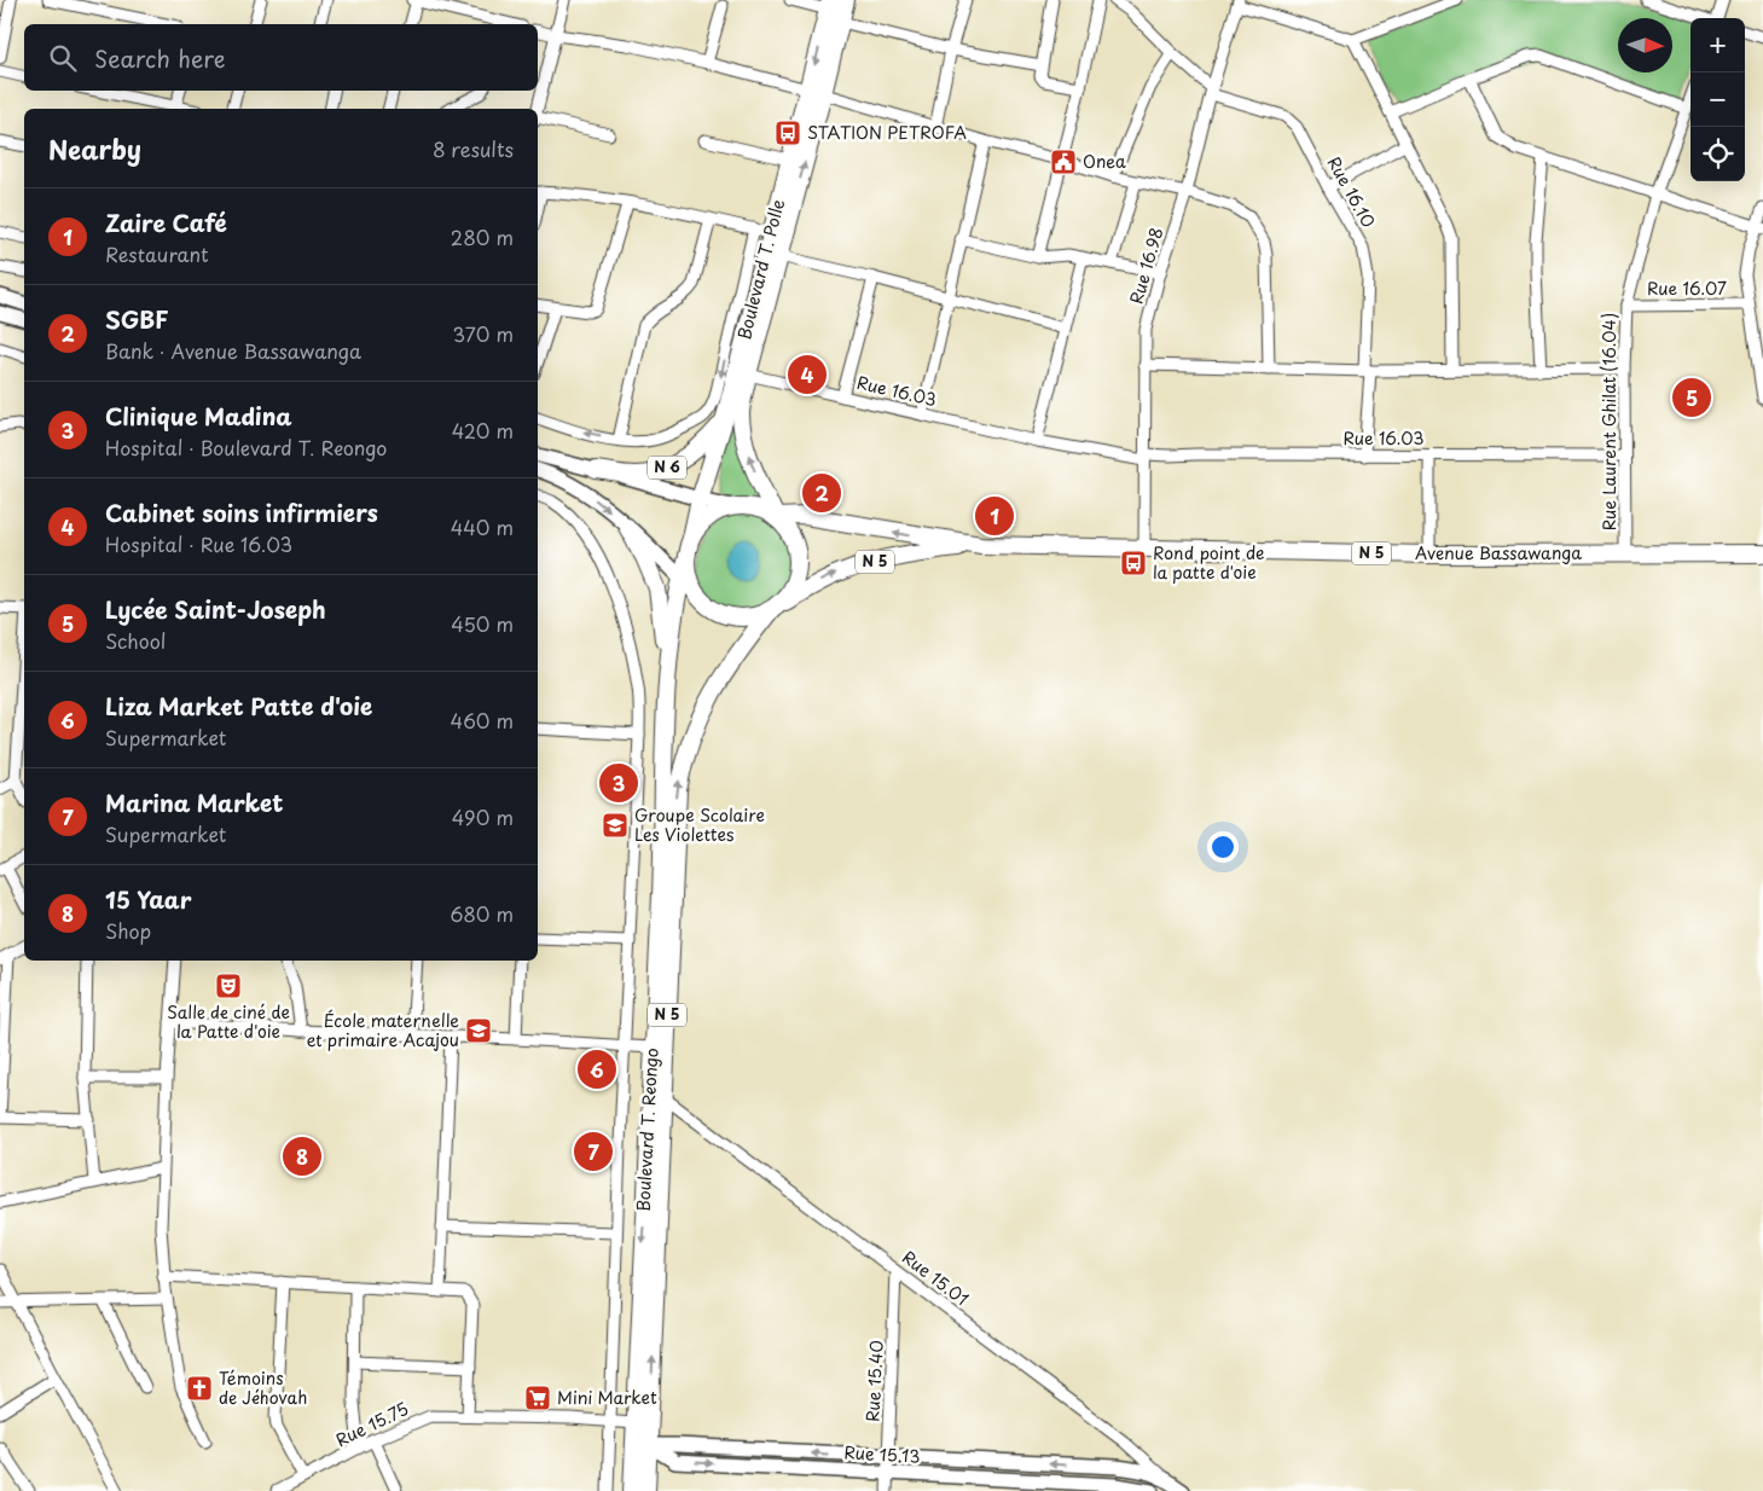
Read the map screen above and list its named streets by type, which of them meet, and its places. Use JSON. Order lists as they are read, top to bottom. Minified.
{"streets":{"highway":["Boulevard T. Polle","N 6","N 5","Avenue Bassawanga","Boulevard T. Reongo"],"main road":["Rue 15.01","Rue 15.13"],"street":["Rue 16.10","Rue 16.98","Rue 16.07","Rue 16.03","Rue Laurent Ghilat (16.04)","Rue 15.40","Rue 15.75"]},"crossings":[["Rue 16.10","Rue 16.98"],["Rue 16.10","Rue 16.03"],["Rue 16.98","Rue 16.03"],["Rue 16.98","Avenue Bassawanga"],["Boulevard T. Polle","Rue 16.03"],["Boulevard T. Polle","N 6"],["Boulevard T. Polle","N 5"],["Boulevard T. Polle","Avenue Bassawanga"],["Boulevard T. Polle","Boulevard T. Reongo"],["Rue 16.07","Rue Laurent Ghilat (16.04)"],["Rue 16.03","Rue Laurent Ghilat (16.04)"],["Rue Laurent Ghilat (16.04)","Avenue Bassawanga"],["N 6","N 5"],["N 6","Avenue Bassawanga"],["N 6","Boulevard T. Reongo"],["N 5","Avenue Bassawanga"],["N 5","Boulevard T. Reongo"],["N 5","Rue 15.01"],["N 5","Rue 15.13"],["Avenue Bassawanga","Boulevard T. Reongo"],["Boulevard T. Reongo","Rue 15.75"],["Boulevard T. Reongo","Rue 15.13"],["Rue 15.01","Rue 15.40"],["Rue 15.01","Rue 15.13"],["Rue 15.40","Rue 15.13"],["Rue 15.75","Rue 15.13"]],"places":{"bus stop":["STATION PETROFA","Rond point de la patte d'oie"],"public building":["Onea"],"school or university":["Groupe Scolaire Les Violettes","École maternelle et primaire Acajou"],"theatre":["Salle de ciné de la Patte d'oie"],"church":["Témoins de Jéhovah"],"supermarket":["Mini Market"]},"north":"right","page":{"map_buttons":["+","−"],"search":"Search here","heading":["Nearby","8 results"],"list":[{"mark":"1","name":"Zaire Café","note":"Restaurant","value":"280 m"},{"mark":"2","name":"SGBF","note":"Bank · Avenue Bassawanga","value":"370 m"},{"mark":"3","name":"Clinique Madina","note":"Hospital · Boulevard T. Reongo","value":"420 m"},{"mark":"4","name":"Cabinet soins infirmiers","note":"Hospital · Rue 16.03","value":"440 m"},{"mark":"5","name":"Lycée Saint-Joseph","note":"School","value":"450 m"},{"mark":"6","name":"Liza Market Patte d'oie","note":"Supermarket","value":"460 m"},{"mark":"7","name":"Marina Market","note":"Supermarket","value":"490 m"},{"mark":"8","name":"15 Yaar","note":"Shop","value":"680 m"}],"pins":["4","5","2","1","3","6","7","8"]}}
